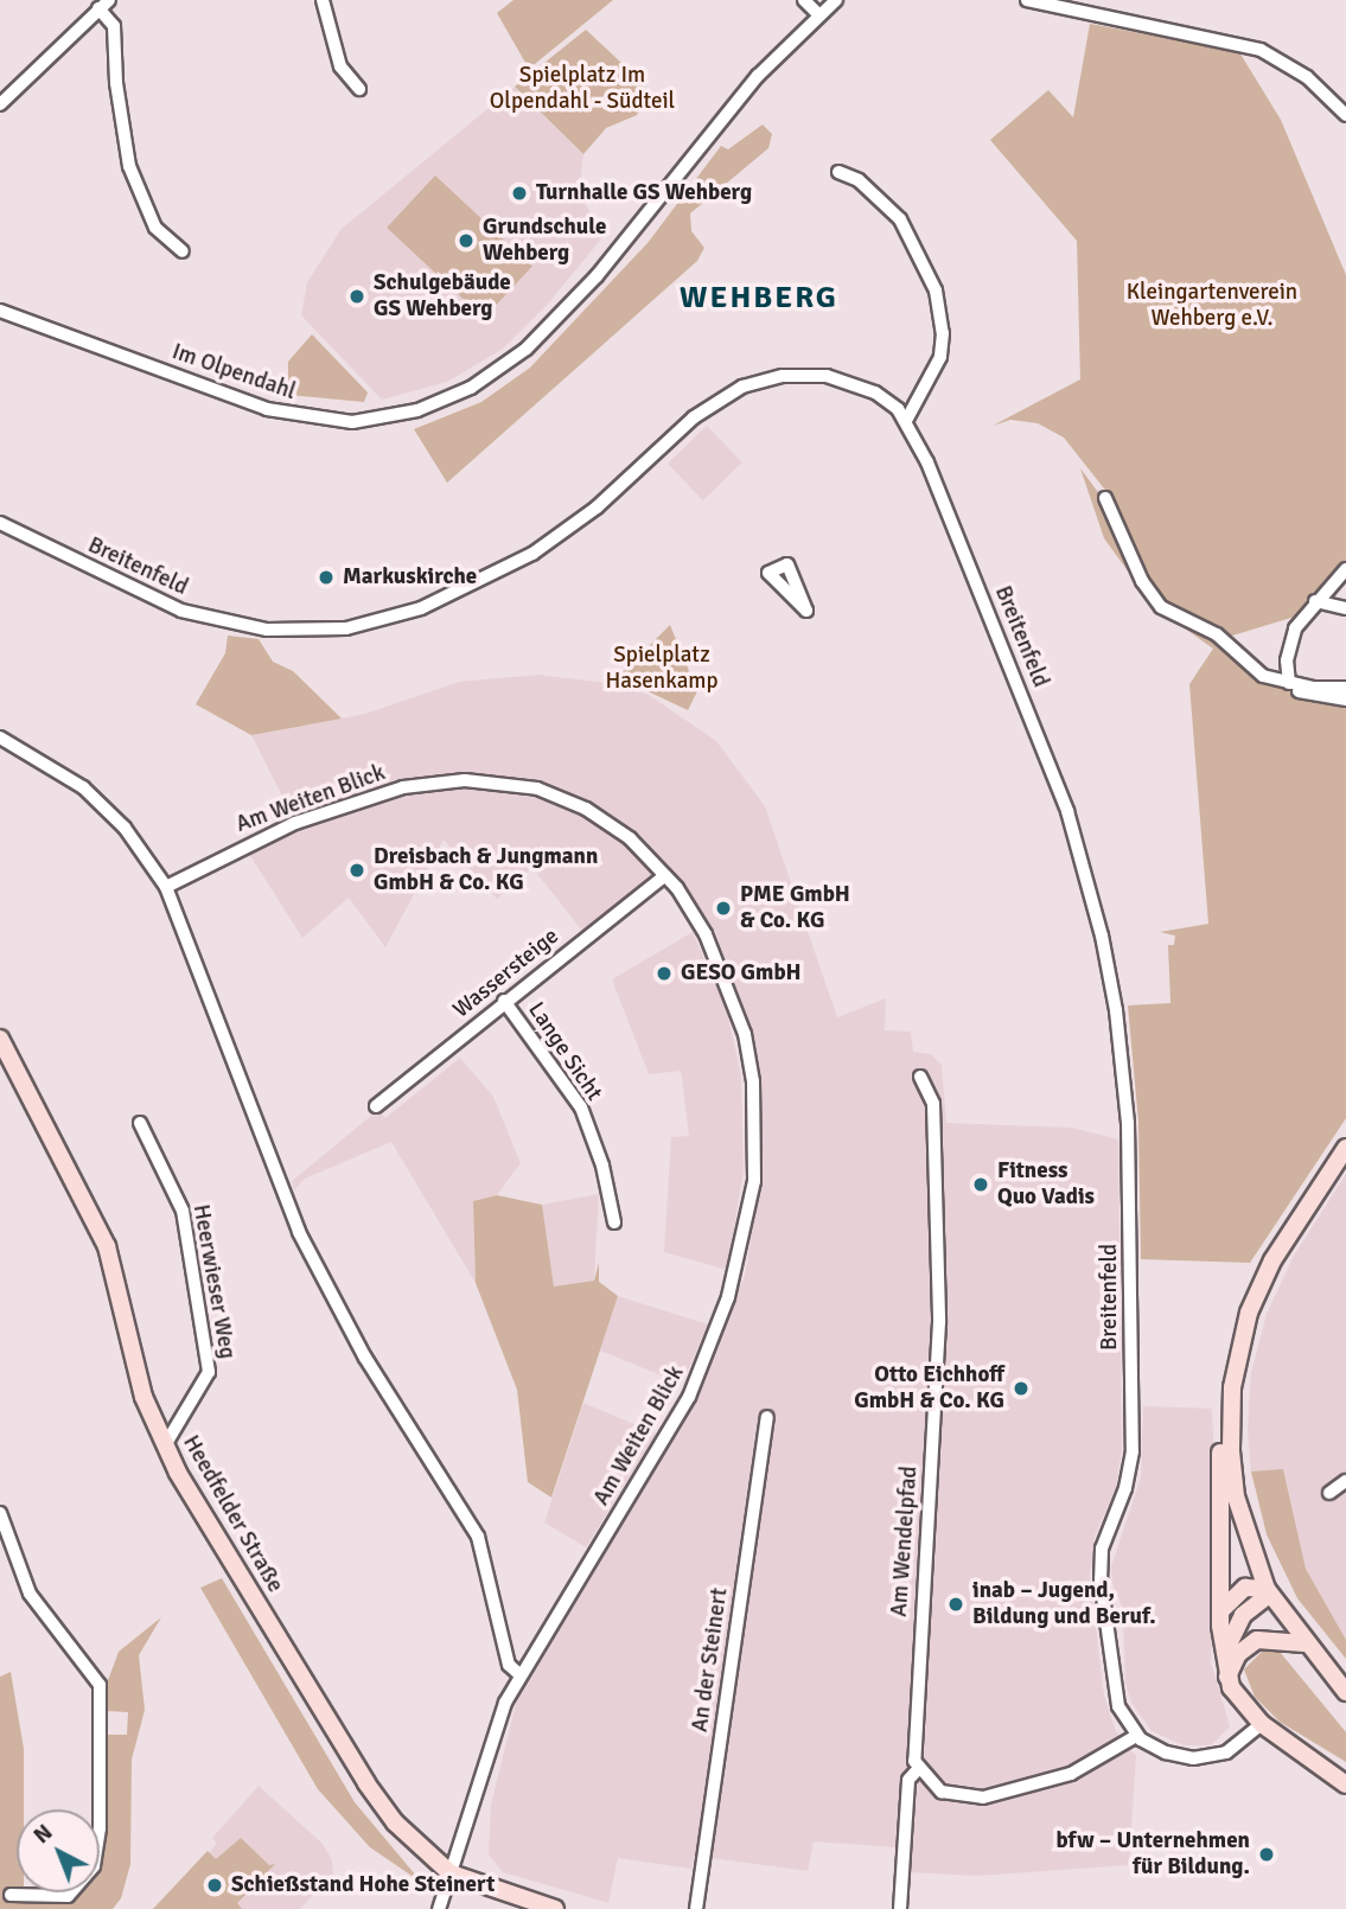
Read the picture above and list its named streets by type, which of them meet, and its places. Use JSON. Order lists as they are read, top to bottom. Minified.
{"streets":{"main road":["Heedfelder Straße"],"street":["Im Olpendahl","Breitenfeld","Am Weiten Blick","Wassersteige","Lange Sicht","Heerwieser Weg","Am Wendelpfad","An der Steinert"]},"crossings":[["Am Weiten Blick","Wassersteige"],["Am Weiten Blick","Heedfelder Straße"],["Wassersteige","Lange Sicht"],["Heerwieser Weg","Heedfelder Straße"]],"districts":["WEHBERG"],"parks":["Spielplatz Im Olpendahl - Südteil","Kleingartenverein Wehberg e.V.","Spielplatz Hasenkamp"],"places":["Turnhalle GS Wehberg","Grundschule Wehberg","Schulgebäude GS Wehberg","Markuskirche","Dreisbach & Jungmann GmbH & Co. KG","PME GmbH & Co. KG","GESO GmbH","Fitness Quo Vadis","Otto Eichhoff GmbH & Co. KG","inab – Jugend, Bildung und Beruf.","bfw – Unternehmen für Bildung.","Schießstand Hohe Steinert"],"north":"top left"}
